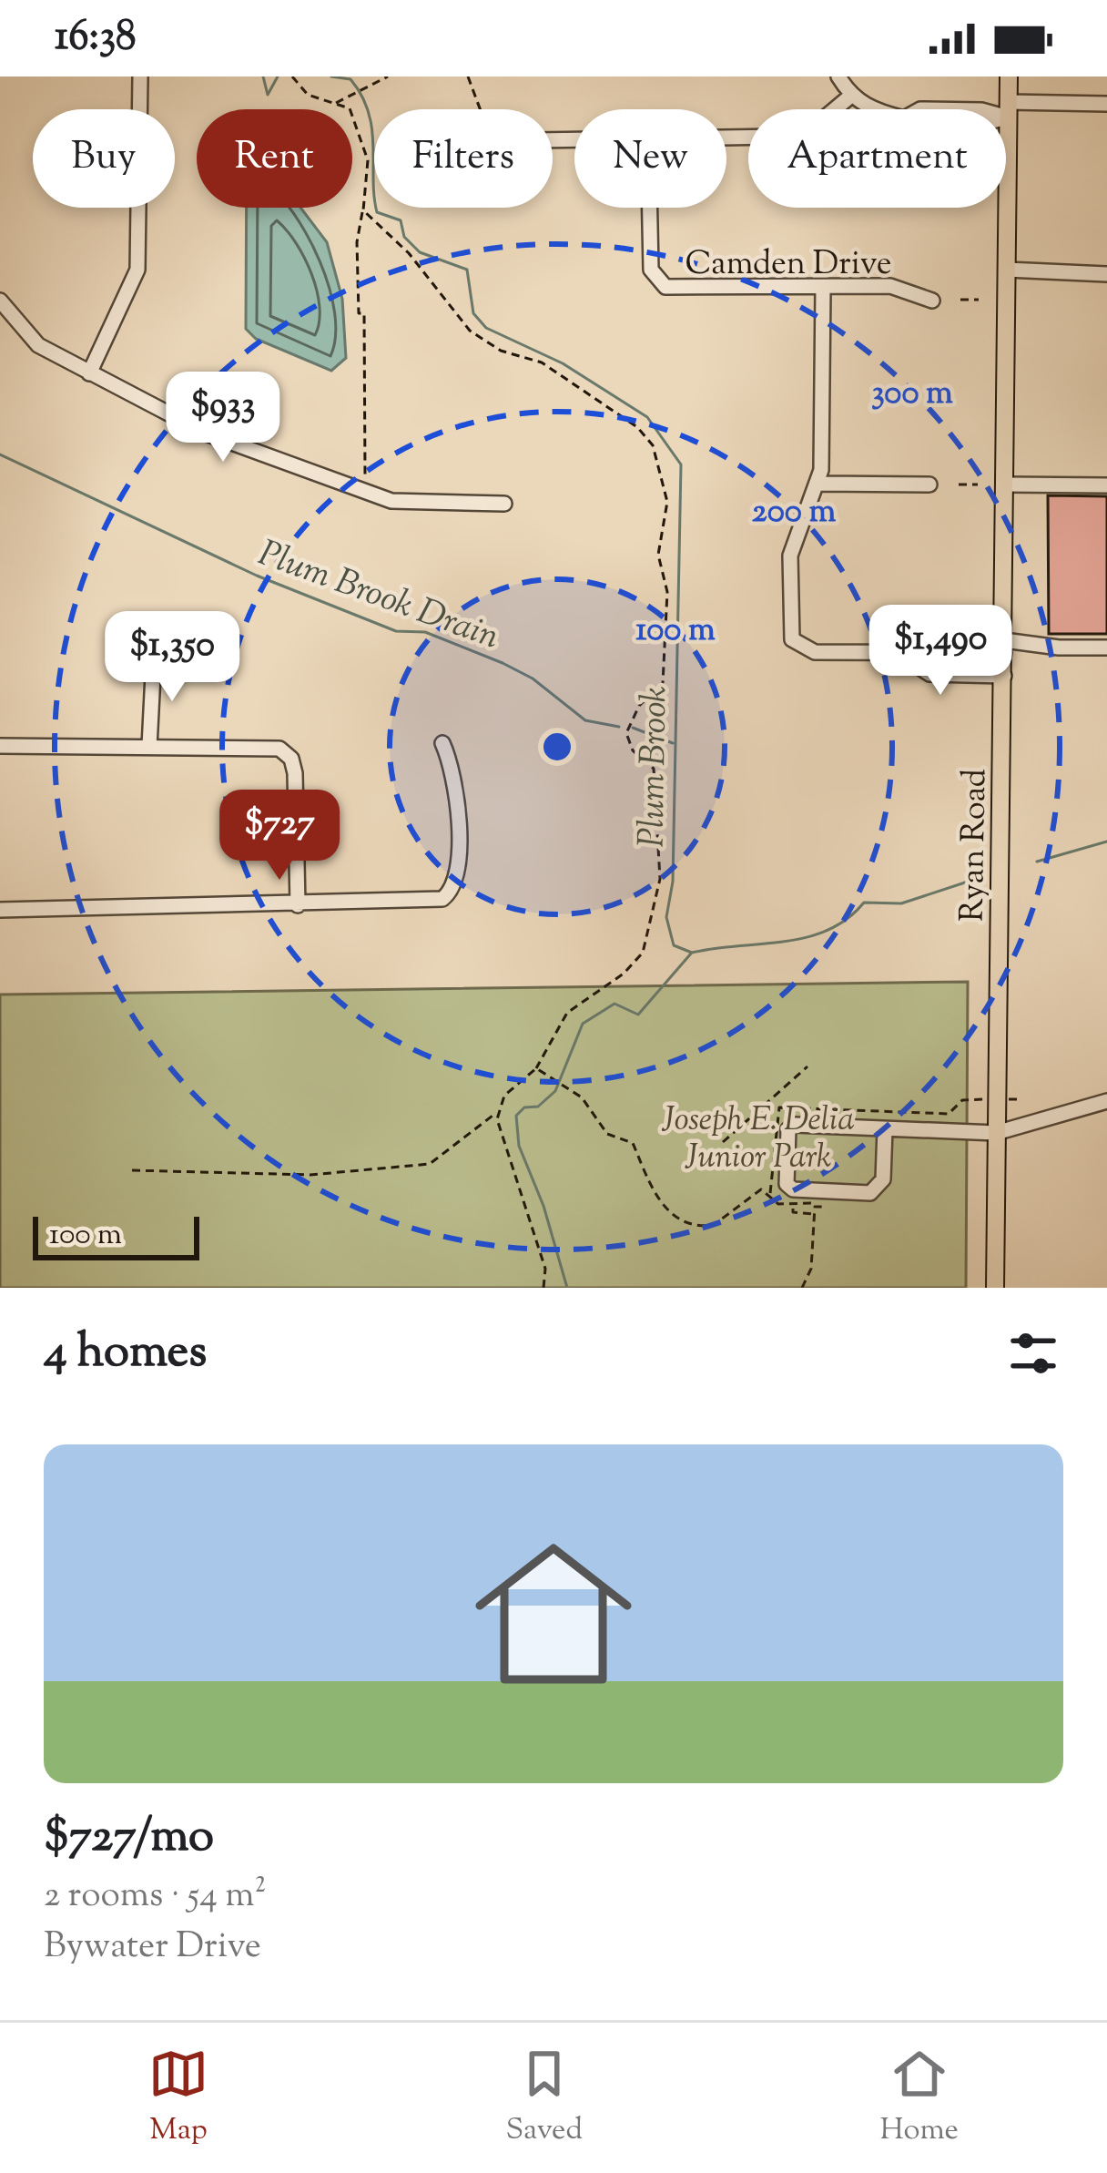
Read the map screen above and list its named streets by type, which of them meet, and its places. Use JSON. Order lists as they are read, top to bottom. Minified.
{"streets":{"main road":["Ryan Road"],"street":["Camden Drive"]},"water":["Plum Brook Drain","Plum Brook"],"parks":["Joseph E. Delia Junior Park"],"scale_bar":"100 m","page":{"status":"16:38","chip":["Buy","Rent","Filters","New","Apartment"],"price":["$933","$1,490","$1,350","$727"],"scale":"100 m","heading":"4 homes","list":[{"name":"$727/mo","note":"2 rooms · 54 m² · Bywater Drive"}],"tabs":["Map","Saved","Home"]},"rings":["300 m","200 m","100 m"]}
